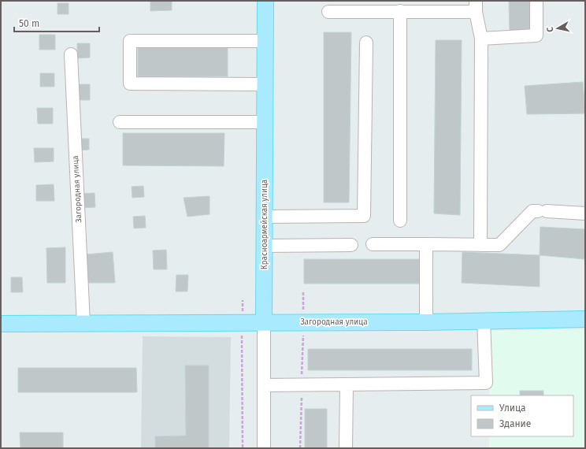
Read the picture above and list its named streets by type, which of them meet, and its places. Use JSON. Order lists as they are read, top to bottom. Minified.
{"streets":{"main road":["Загородная улица","Красноармейская улица"]},"crossings":[["Загородная улица","Красноармейская улица"]],"legend":["Улица","Здание"],"scale_bar":"50 m","north":"left"}
